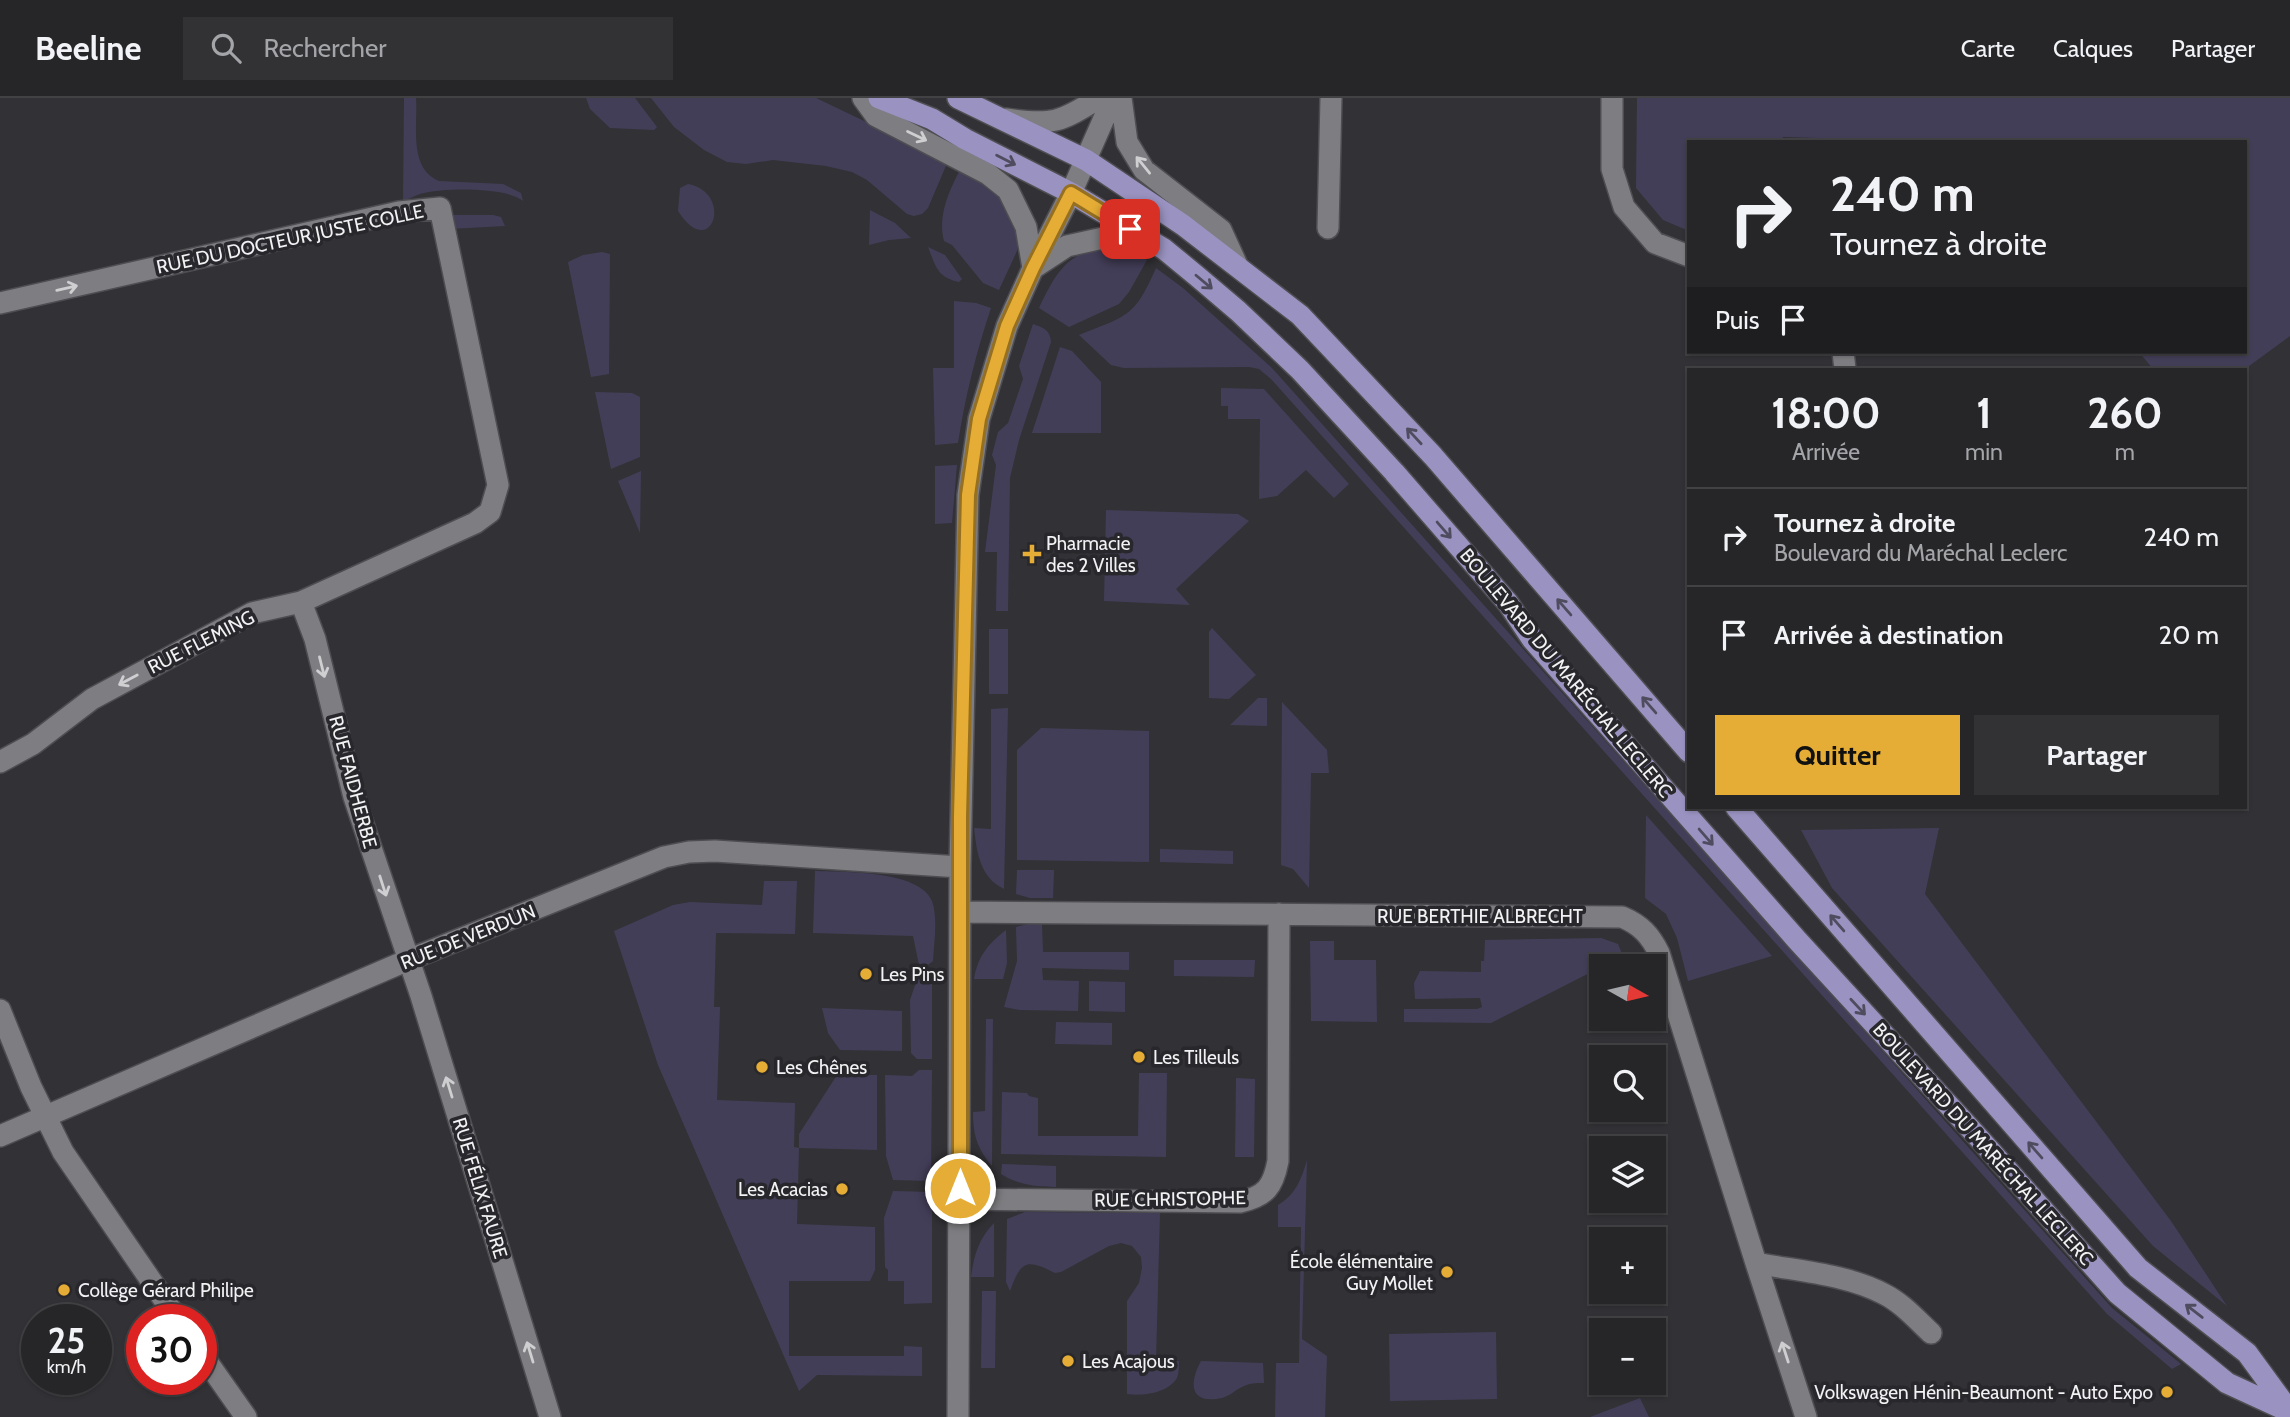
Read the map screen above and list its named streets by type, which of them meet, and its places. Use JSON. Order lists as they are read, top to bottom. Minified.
{"streets":{"main road":["BOULEVARD DU MARÉCHAL LECLERC"],"street":["RUE DU DOCTEUR JUSTE COLLE","RUE FLEMING","RUE FAIDHERBE","RUE BERTHIE ALBRECHT","RUE DE VERDUN","RUE FÉLIX FAURE","RUE CHRISTOPHE"]},"crossings":[["RUE DU DOCTEUR JUSTE COLLE","RUE FLEMING"],["RUE FLEMING","RUE FAIDHERBE"],["RUE FAIDHERBE","RUE DE VERDUN"],["RUE FAIDHERBE","RUE FÉLIX FAURE"],["RUE BERTHIE ALBRECHT","RUE CHRISTOPHE"],["RUE DE VERDUN","RUE FÉLIX FAURE"]],"one_way":["RUE FLEMING","RUE FAIDHERBE","RUE FÉLIX FAURE"],"places":{"health":["Pharmacie des 2 Villes"],"other":["Les Pins","Les Tilleuls","Les Chênes","Les Acacias","École élémentaire Guy Mollet","Collège Gérard Philipe","Les Acajous","Volkswagen Hénin-Beaumont - Auto Expo"]},"north":"right","page":{"header":"Beeline","search":"Rechercher","nav":["Carte","Calques","Partager"],"turn":["240 m","Tournez à droite"],"then":"Puis","eta":["18:00","Arrivée","1","min","260","m"],"list":[{"name":"Tournez à droite","note":"Boulevard du Maréchal Leclerc","value":"240 m"},{"name":"Arrivée à destination","value":"20 m"}],"buttons":["Quitter","Partager"],"map_buttons":["+","−"],"speed":"25 km/h","limit":"30"}}
